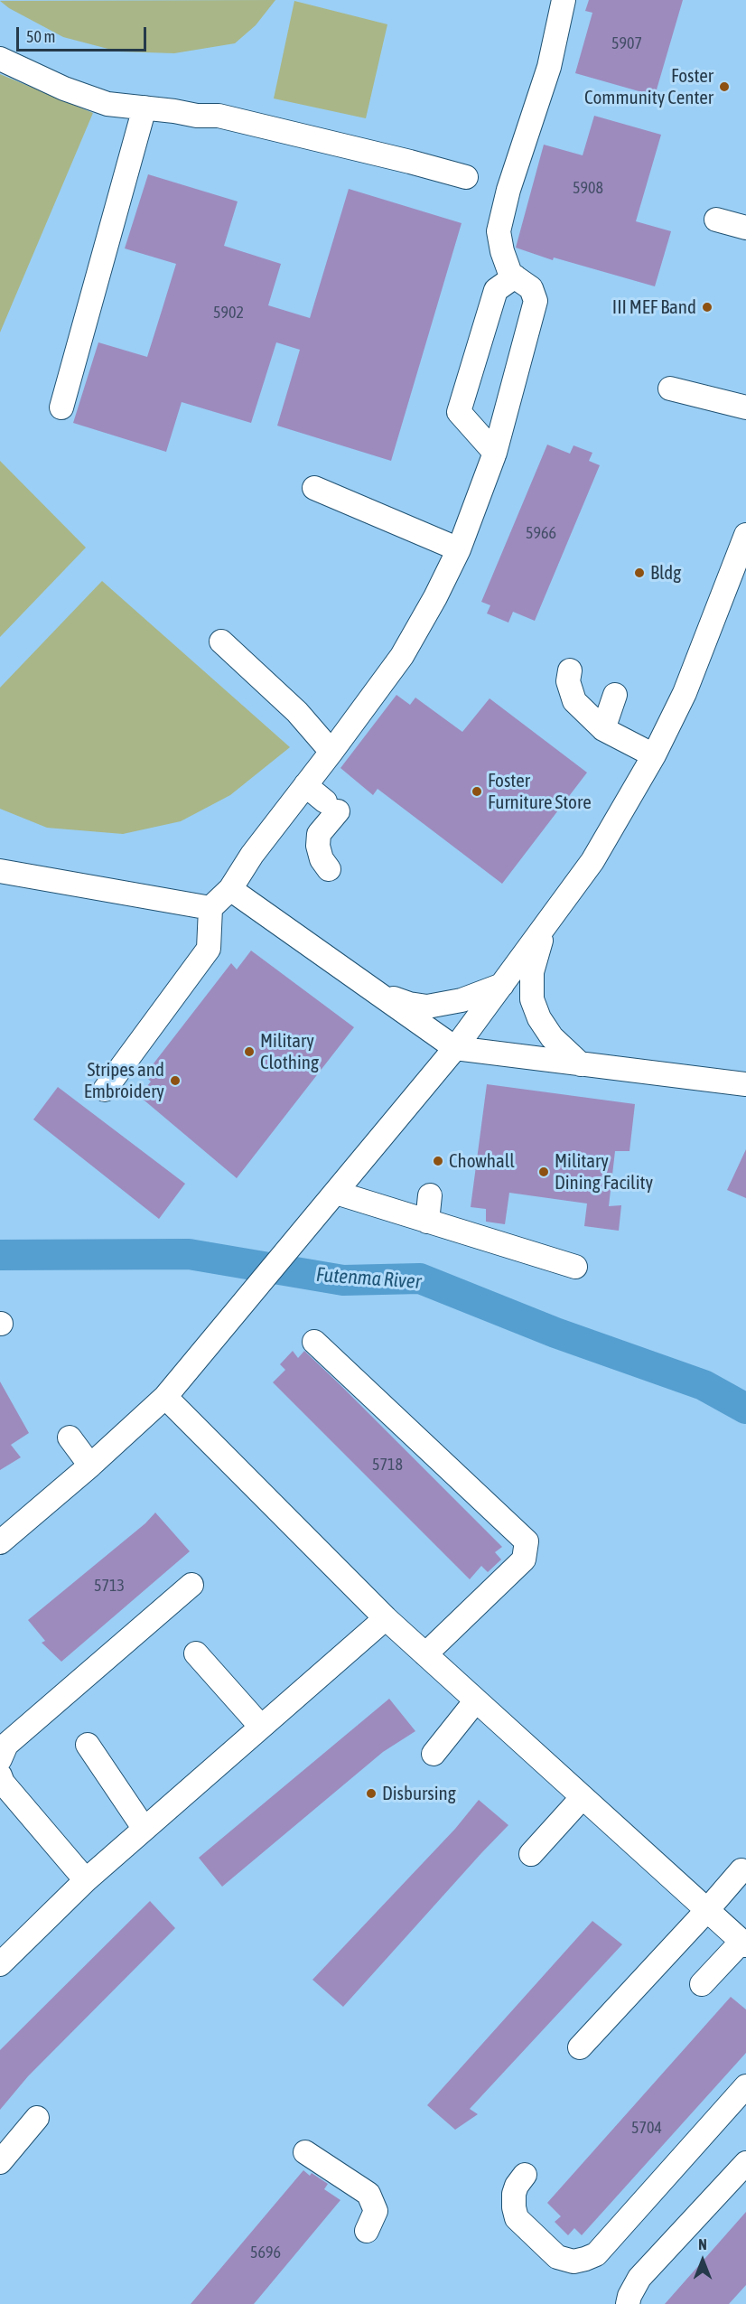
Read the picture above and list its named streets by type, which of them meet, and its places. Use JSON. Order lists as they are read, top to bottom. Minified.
{"water":["Futenma River"],"places":["Foster Community Center","III MEF Band","Bldg","Foster Furniture Store","Military Clothing","Stripes and Embroidery","Chowhall","Military Dining Facility","Disbursing"],"house_numbers":["5907","5908","5902","5966","5718","5713","5704","5696"],"scale_bar":"50 m","north":"top"}
